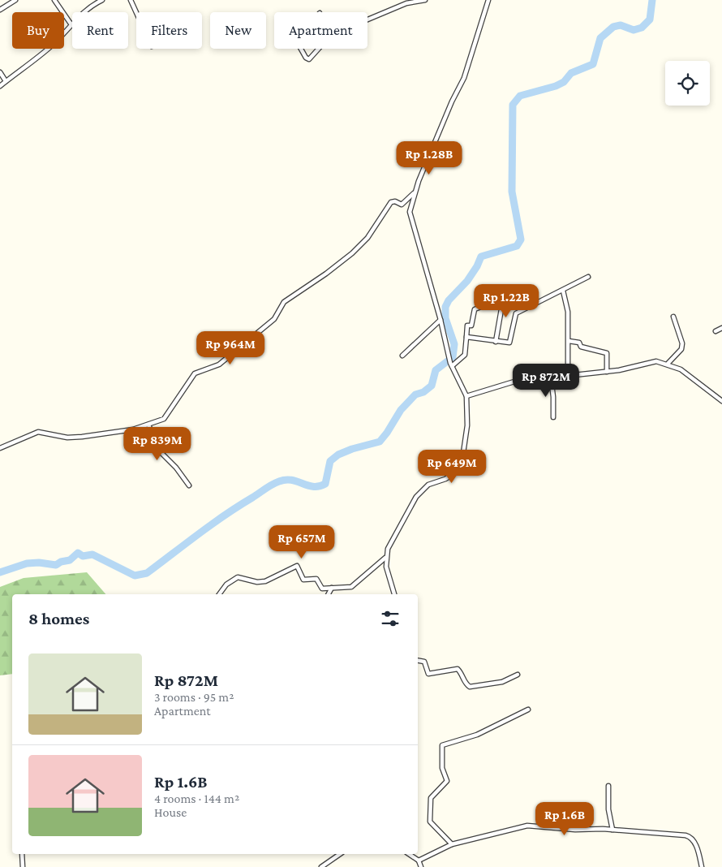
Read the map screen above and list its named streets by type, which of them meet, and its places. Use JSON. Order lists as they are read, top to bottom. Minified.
{"page":{"chip":["Buy","Rent","Filters","New","Apartment"],"price":["Rp 1.28B","Rp 1.22B","Rp 964M","Rp 872M","Rp 839M","Rp 649M","Rp 657M","Rp 1.6B"],"heading":"8 homes","list":[{"name":"Rp 872M","note":"3 rooms · 95 m² · Apartment"},{"name":"Rp 1.6B","note":"4 rooms · 144 m² · House"}]}}
